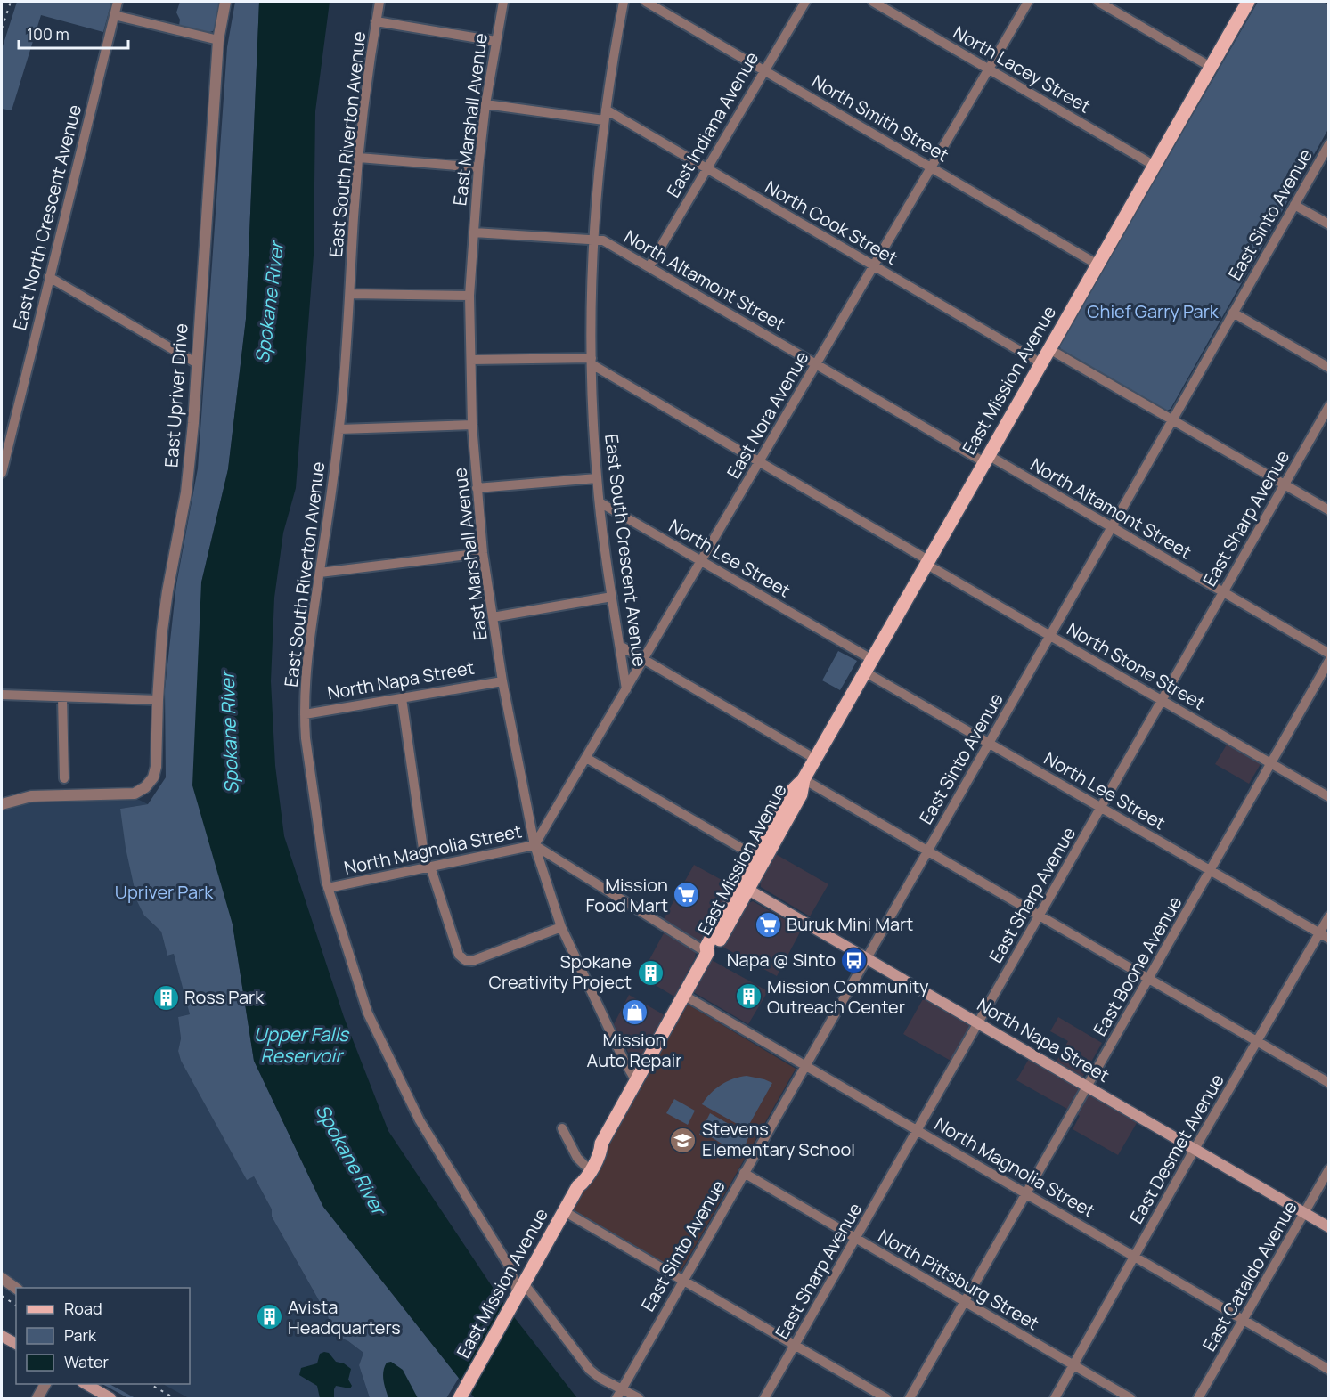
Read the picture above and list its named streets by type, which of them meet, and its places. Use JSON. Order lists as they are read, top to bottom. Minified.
{"streets":{"main road":["East Mission Avenue","North Napa Street"],"street":["North Lacey Street","North Smith Street","East Marshall Avenue","East Indiana Avenue","East South Riverton Avenue","East Sinto Avenue","East North Crescent Avenue","North Cook Street","North Altamont Street","East Upriver Drive","East Nora Avenue","East Sharp Avenue","East South Crescent Avenue","North Lee Street","North Stone Street","North Magnolia Street","East Boone Avenue","East Desmet Avenue","East Cataldo Avenue","North Pittsburg Street"]},"crossings":[["North Lacey Street","East Mission Avenue"],["North Lacey Street","East Nora Avenue"],["North Smith Street","East Indiana Avenue"],["North Smith Street","East Mission Avenue"],["North Smith Street","East Nora Avenue"],["East Marshall Avenue","North Cook Street"],["East Marshall Avenue","North Altamont Street"],["East Marshall Avenue","East Mission Avenue"],["East Marshall Avenue","East Nora Avenue"],["East Marshall Avenue","North Napa Street"],["East Marshall Avenue","North Magnolia Street"],["East Indiana Avenue","North Cook Street"],["East Indiana Avenue","North Altamont Street"],["East South Riverton Avenue","East Mission Avenue"],["East South Riverton Avenue","North Napa Street"],["East South Riverton Avenue","North Magnolia Street"],["East Sinto Avenue","North Altamont Street"],["East Sinto Avenue","North Lee Street"],["East Sinto Avenue","North Stone Street"],["East Sinto Avenue","North Napa Street"],["East Sinto Avenue","North Magnolia Street"],["East Sinto Avenue","North Pittsburg Street"],["North Cook Street","East Mission Avenue"],["North Cook Street","East Nora Avenue"],["North Cook Street","East South Crescent Avenue"],["North Altamont Street","East Mission Avenue"],["North Altamont Street","East Nora Avenue"],["North Altamont Street","East Sharp Avenue"],["North Altamont Street","East South Crescent Avenue"],["East Mission Avenue","North Lee Street"],["East Mission Avenue","North Stone Street"],["East Mission Avenue","North Napa Street"],["East Mission Avenue","North Magnolia Street"],["East Nora Avenue","East South Crescent Avenue"],["East Nora Avenue","North Lee Street"],["East Nora Avenue","North Stone Street"],["East Nora Avenue","North Magnolia Street"],["East Sharp Avenue","North Lee Street"],["East Sharp Avenue","North Stone Street"],["East Sharp Avenue","North Napa Street"],["East Sharp Avenue","North Magnolia Street"],["East Sharp Avenue","North Pittsburg Street"],["East South Crescent Avenue","North Lee Street"],["East South Crescent Avenue","North Stone Street"],["North Lee Street","East Boone Avenue"],["North Lee Street","East Desmet Avenue"],["North Stone Street","East Boone Avenue"],["North Napa Street","East Boone Avenue"],["North Napa Street","East Desmet Avenue"],["North Napa Street","East Cataldo Avenue"],["North Magnolia Street","East Boone Avenue"],["North Magnolia Street","East Desmet Avenue"],["North Magnolia Street","East Cataldo Avenue"],["East Boone Avenue","North Pittsburg Street"],["East Desmet Avenue","North Pittsburg Street"]],"water":["Spokane River","Upper Falls Reservoir"],"parks":["Chief Garry Park","Upriver Park"],"places":{"supermarket":["Mission Food Mart","Buruk Mini Mart"],"bus stop":["Napa @ Sinto"],"building":["Spokane Creativity Project","Mission Community Outreach Center","Ross Park","Avista Headquarters"],"shop":["Mission Auto Repair"],"school or university":["Stevens Elementary School"]},"legend":["Road","Park","Water"],"scale_bar":"100 m"}
